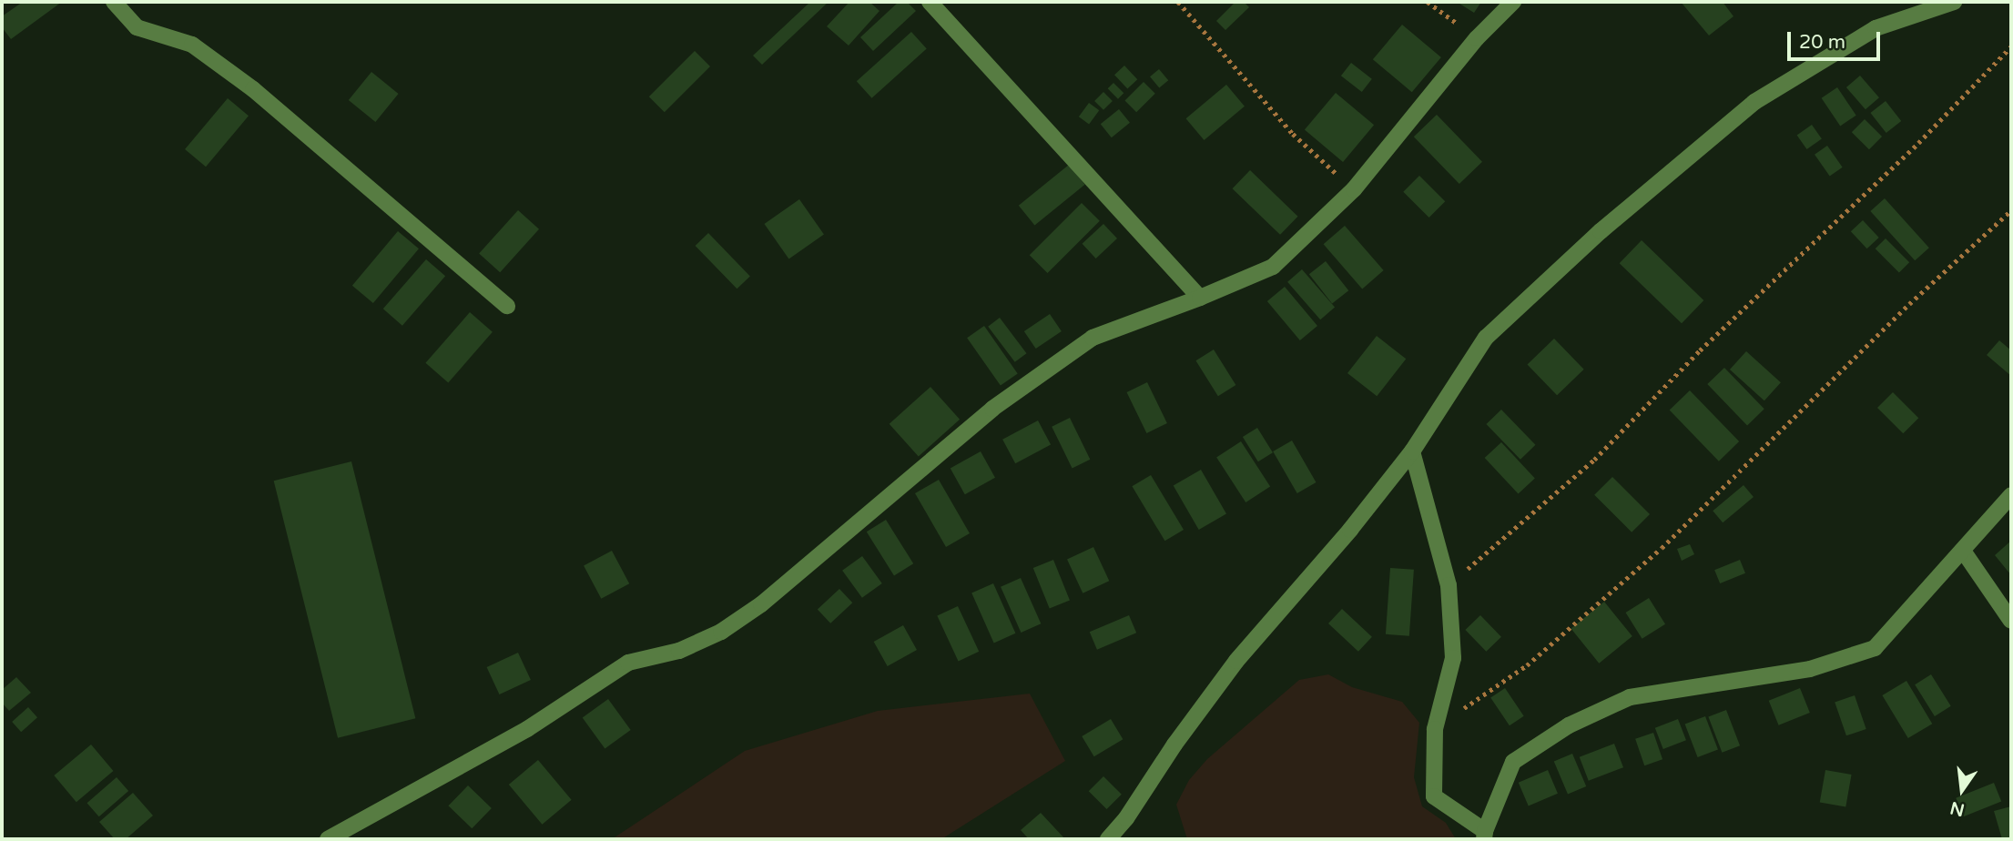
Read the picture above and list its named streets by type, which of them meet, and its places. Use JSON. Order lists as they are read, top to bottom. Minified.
{"scale_bar":"20 m","north":"bottom"}
